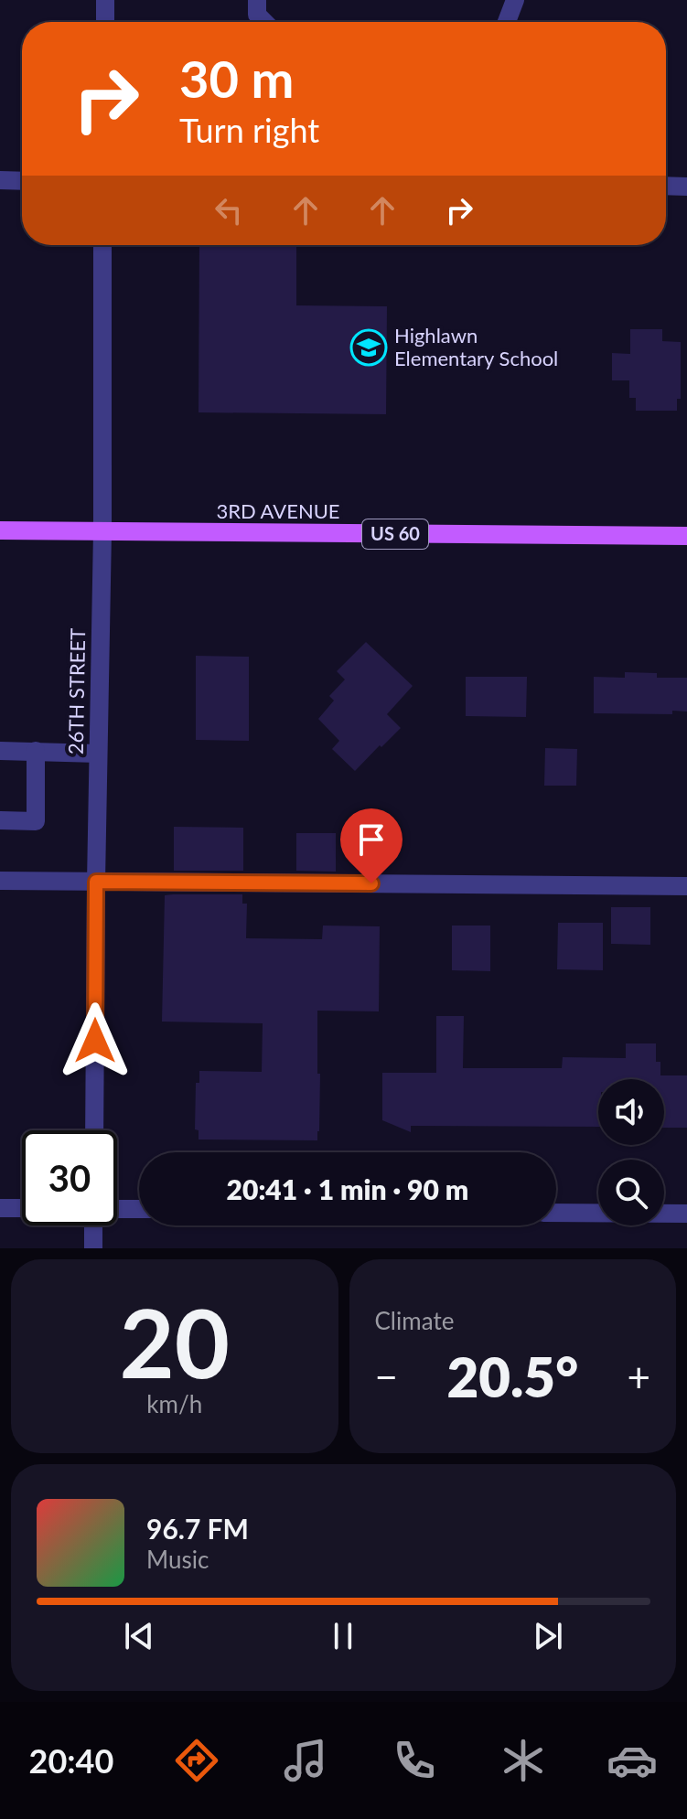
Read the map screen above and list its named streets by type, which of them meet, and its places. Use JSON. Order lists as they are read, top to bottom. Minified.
{"streets":{"main road":["3RD AVENUE","US 60"],"street":["26TH STREET"]},"crossings":[["3RD AVENUE","26TH STREET"]],"places":{"school or university":["Highlawn Elementary School"]},"page":{"turn":["30 m","Turn right"],"limit":"30","trip":"20:41 · 1 min · 90 m","tile":[["20","km/h"],"Climate"],"heat":["−","20.5°","+"],"song":["96.7 FM","Music"],"tabs":"20:40"}}
